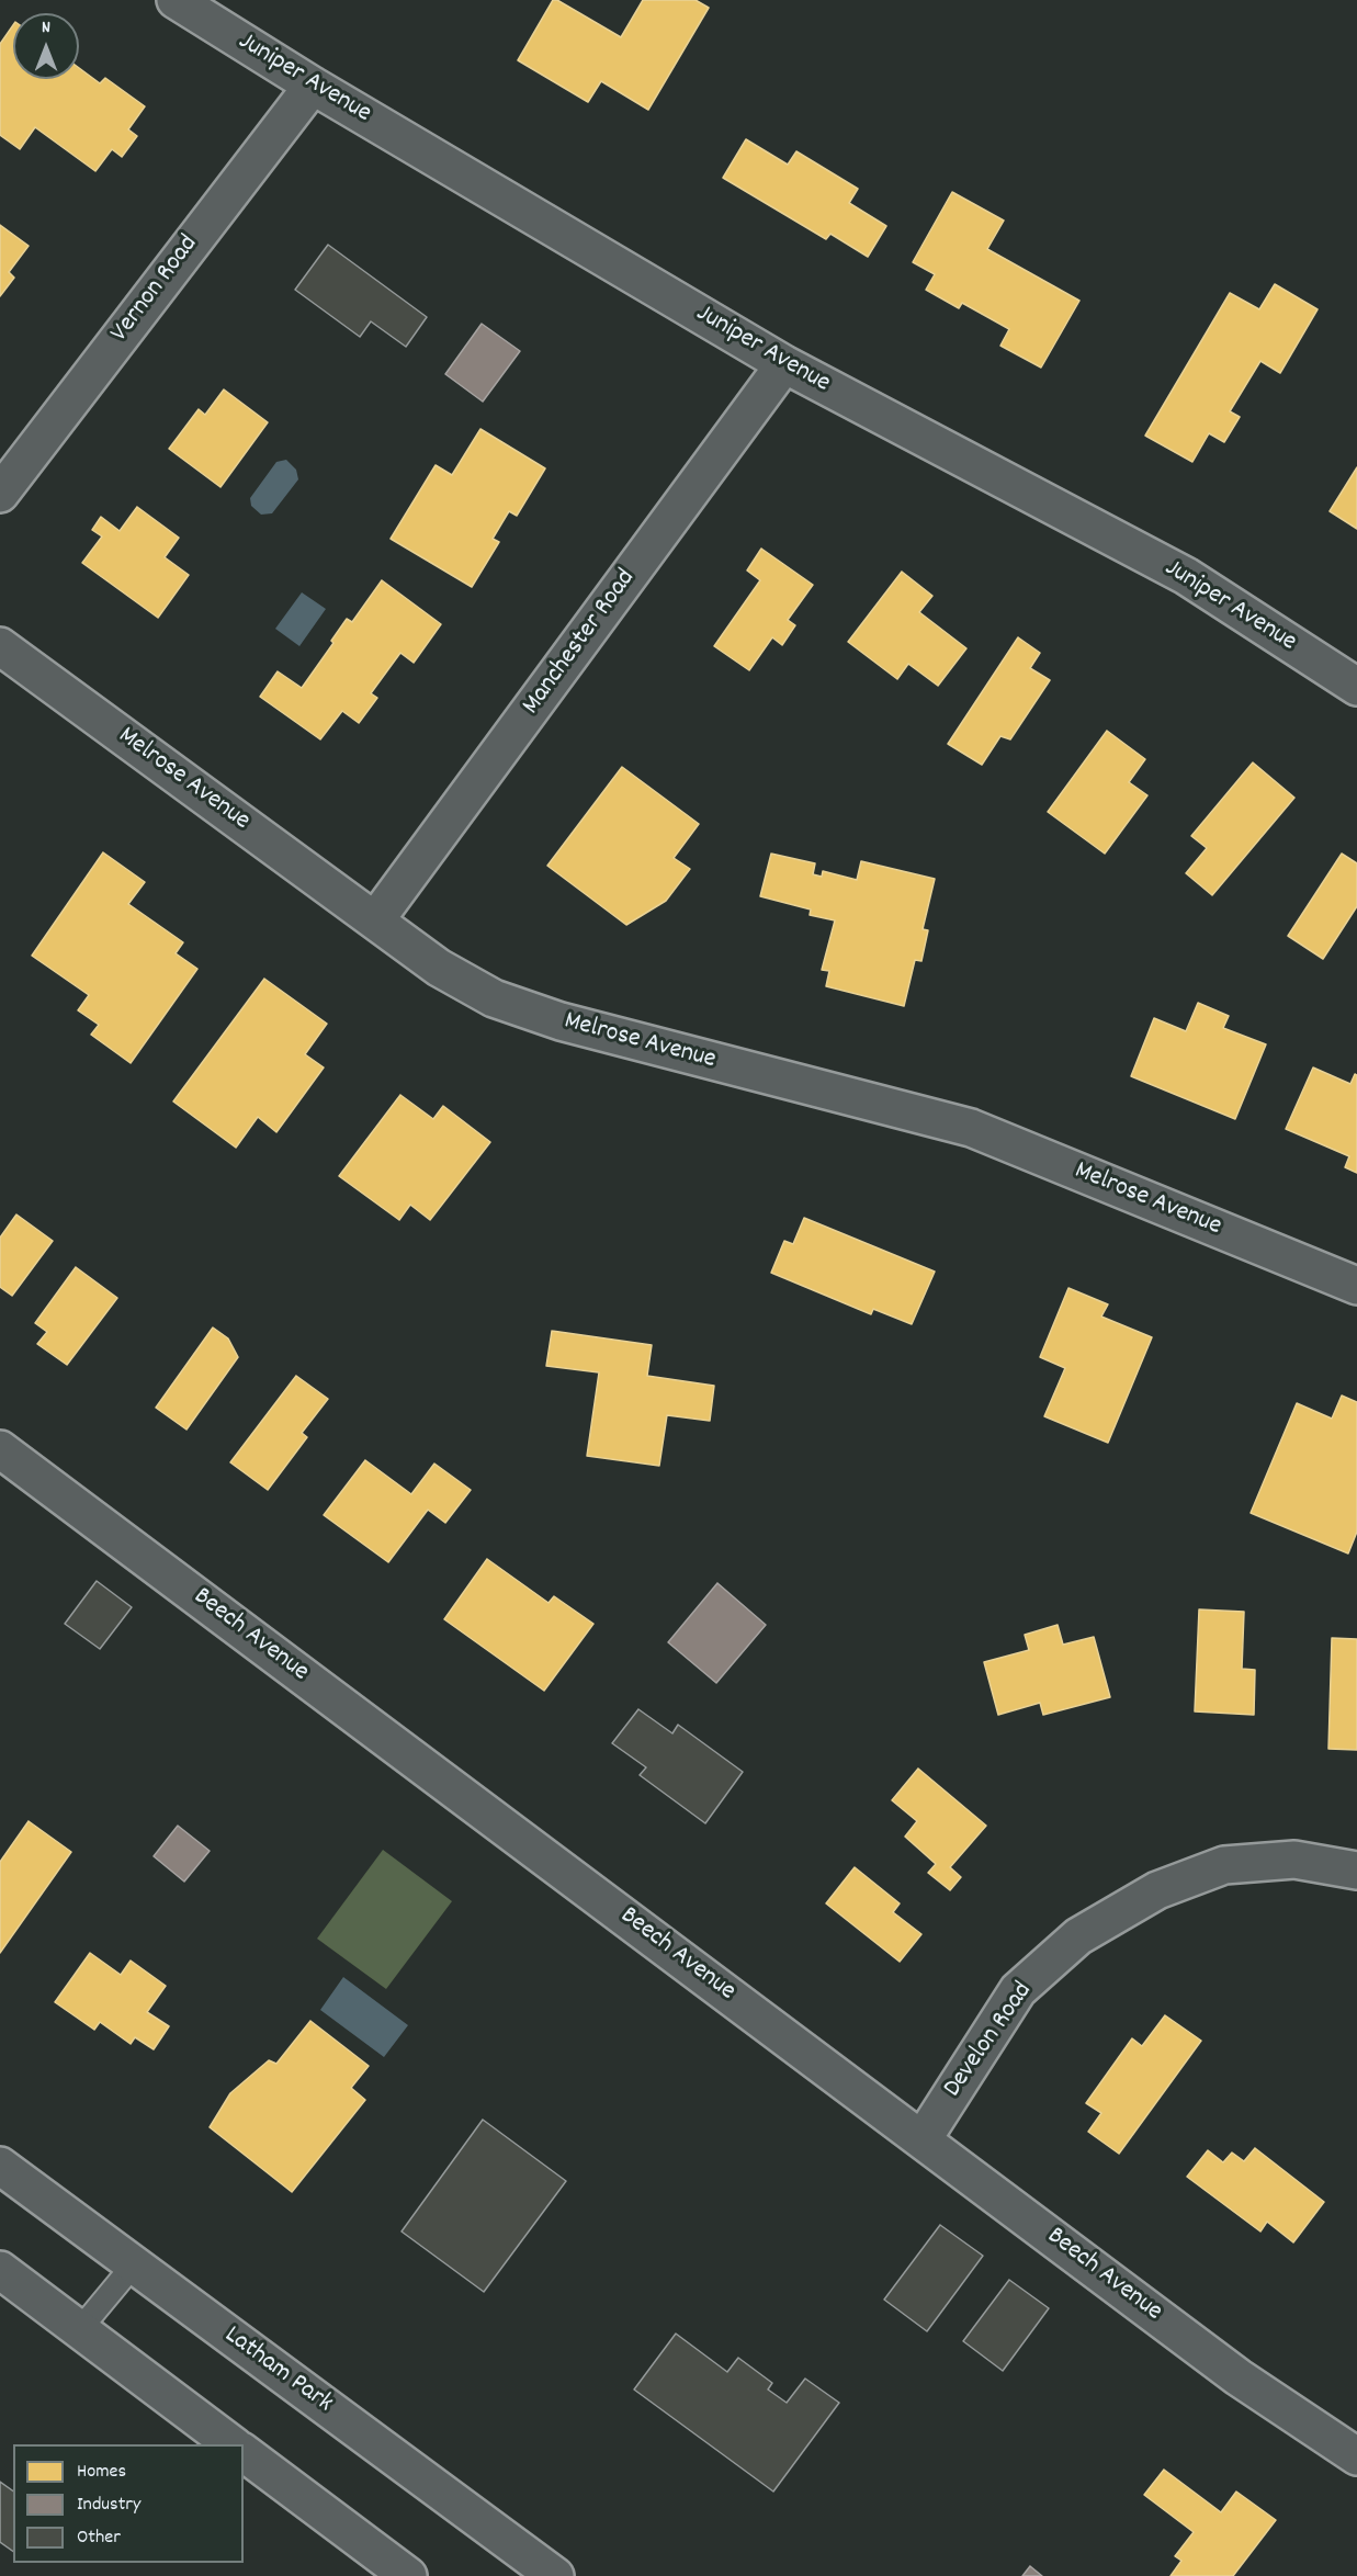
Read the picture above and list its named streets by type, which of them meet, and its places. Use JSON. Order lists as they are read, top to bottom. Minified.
{"streets":{"street":["Juniper Avenue","Vernon Road","Manchester Road","Melrose Avenue","Beech Avenue","Develon Road","Latham Park"]},"crossings":[["Juniper Avenue","Vernon Road"],["Juniper Avenue","Manchester Road"],["Manchester Road","Melrose Avenue"],["Beech Avenue","Develon Road"]],"legend":["Homes","Industry","Other"],"north":"top"}
